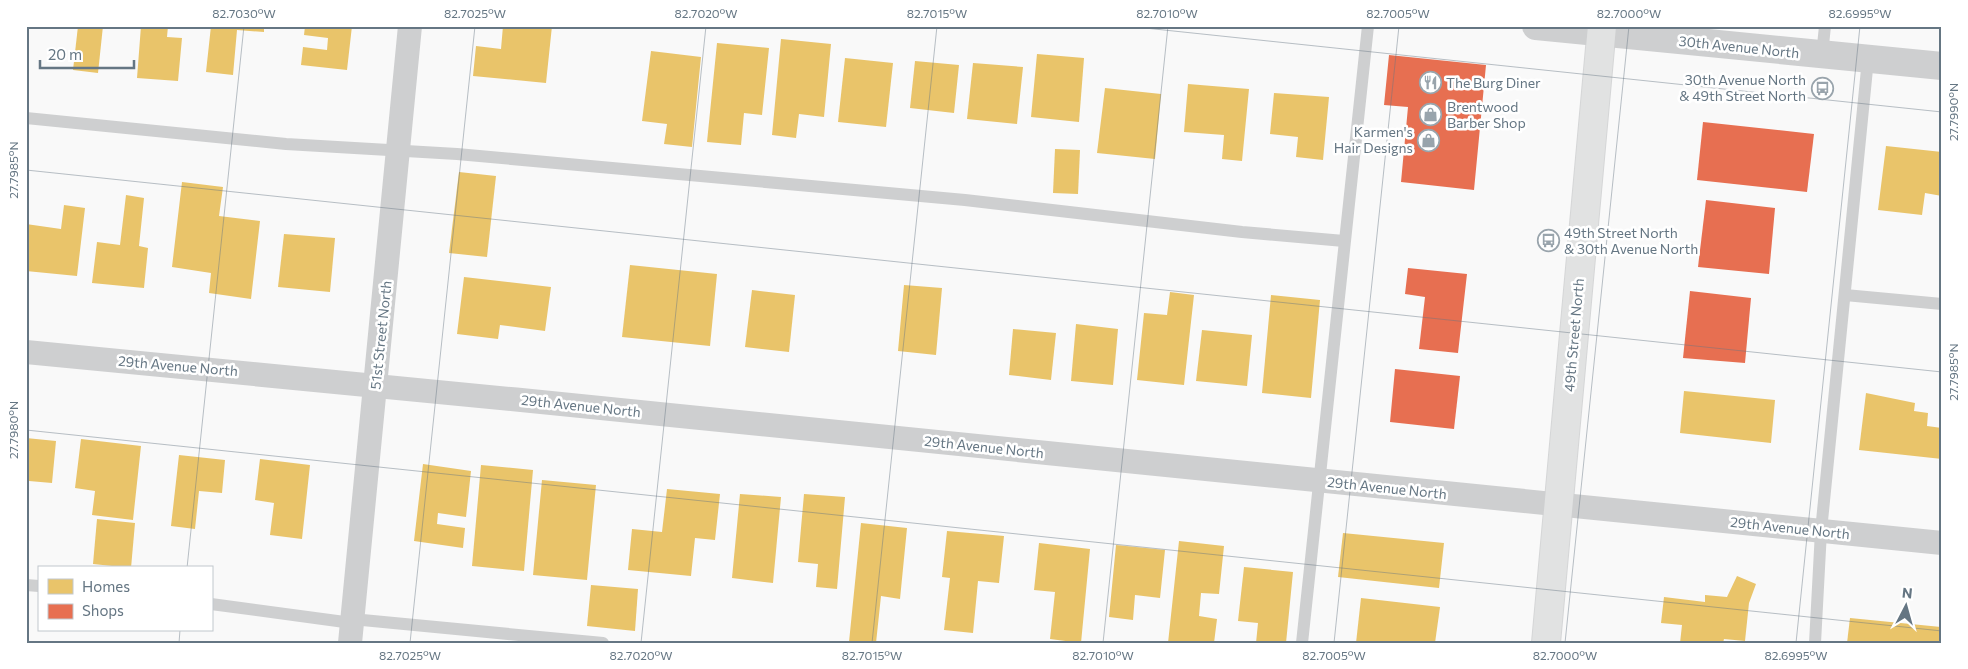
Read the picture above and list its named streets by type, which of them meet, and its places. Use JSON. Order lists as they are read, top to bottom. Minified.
{"streets":{"main road":["49th Street North"],"street":["30th Avenue North","51st Street North","29th Avenue North"]},"crossings":[["30th Avenue North","49th Street North"],["51st Street North","29th Avenue North"],["49th Street North","29th Avenue North"]],"places":{"restaurant":["The Burg Diner"],"bus stop":["30th Avenue North & 49th Street North","49th Street North & 30th Avenue North"],"shop":["Brentwood Barber Shop","Karmen's Hair Designs"]},"legend":["Homes","Shops"],"scale_bar":"20 m","north":"top","coordinates":["82.7030°W","82.7025°W","82.7020°W","82.7015°W","82.7010°W","82.7005°W","82.7000°W","82.6995°W","27.7990°N","27.7985°N","27.7980°N"]}
